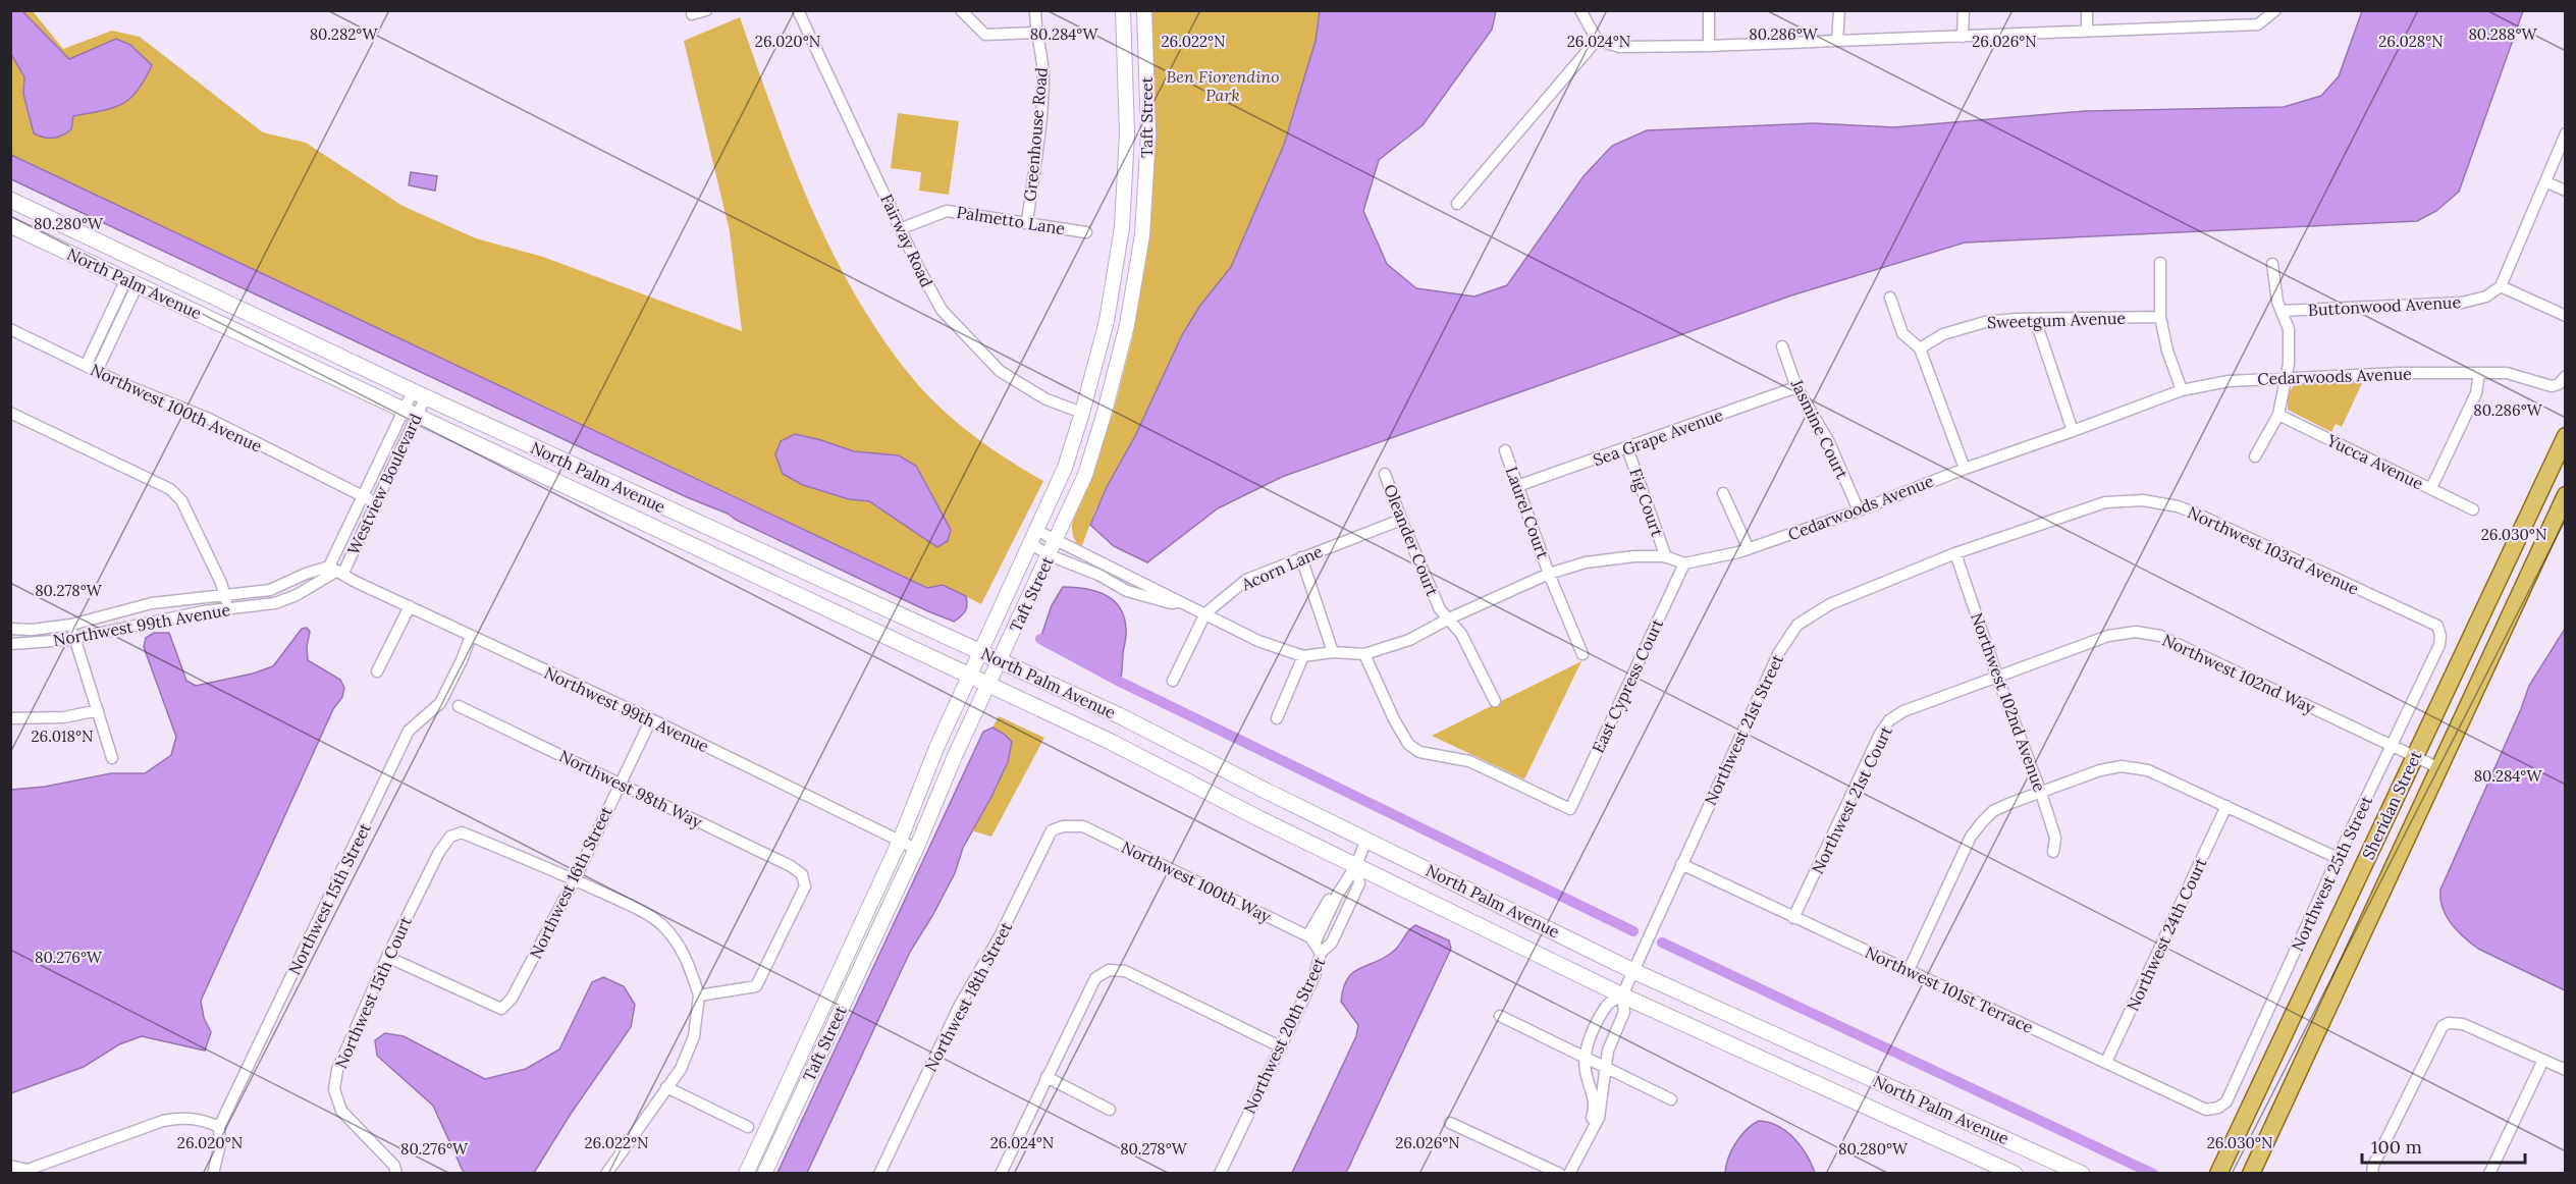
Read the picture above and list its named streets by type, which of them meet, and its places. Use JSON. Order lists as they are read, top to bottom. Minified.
{"streets":{"main road":["North Palm Avenue","Sheridan Street"],"street":["Taft Street","Greenhouse Road","Palmetto Lane","Fairway Road","Buttonwood Avenue","Sweetgum Avenue","Cedarwoods Avenue","Northwest 100th Avenue","Jasmine Court","Sea Grape Avenue","Yucca Avenue","Westview Boulevard","Fig Court","Laurel Court","Oleander Court","Northwest 103rd Avenue","Acorn Lane","Northwest 99th Avenue","Northwest 102nd Way","East Cypress Court","Northwest 102nd Avenue","Northwest 21st Street","Northwest 98th Way","Northwest 21st Court","Northwest 25th Street","Northwest 100th Way","Northwest 16th Street","Northwest 15th Street","Northwest 24th Court","Northwest 101st Terrace","Northwest 15th Court","Northwest 18th Street","Northwest 20th Street"]},"crossings":[["Taft Street","Fairway Road"],["Taft Street","North Palm Avenue"],["Taft Street","Northwest 99th Avenue"],["Greenhouse Road","Palmetto Lane"],["Palmetto Lane","Fairway Road"],["North Palm Avenue","Westview Boulevard"],["North Palm Avenue","Northwest 21st Street"],["North Palm Avenue","Northwest 20th Street"],["Cedarwoods Avenue","Jasmine Court"],["Cedarwoods Avenue","East Cypress Court"],["Northwest 100th Avenue","Westview Boulevard"],["Jasmine Court","Sea Grape Avenue"],["Sea Grape Avenue","Fig Court"],["Sea Grape Avenue","Laurel Court"],["Westview Boulevard","Northwest 99th Avenue"],["Oleander Court","Acorn Lane"],["Northwest 103rd Avenue","Northwest 102nd Avenue"],["Northwest 103rd Avenue","Northwest 21st Street"],["Northwest 103rd Avenue","Northwest 25th Street"],["Northwest 99th Avenue","Northwest 16th Street"],["Northwest 99th Avenue","Northwest 15th Street"],["Northwest 102nd Way","Northwest 102nd Avenue"],["Northwest 102nd Way","Northwest 21st Court"],["Northwest 102nd Way","Sheridan Street"],["Northwest 102nd Way","Northwest 25th Street"],["Northwest 102nd Avenue","Northwest 21st Street"],["Northwest 102nd Avenue","Northwest 21st Court"],["Northwest 21st Street","Northwest 101st Terrace"],["Northwest 98th Way","Northwest 16th Street"],["Northwest 21st Court","Northwest 101st Terrace"],["Northwest 25th Street","Northwest 101st Terrace"],["Northwest 100th Way","Northwest 18th Street"],["Northwest 100th Way","Northwest 20th Street"],["Northwest 16th Street","Northwest 15th Court"],["Northwest 24th Court","Northwest 101st Terrace"]],"parks":["Ben Fiorendino Park"],"scale_bar":"100 m","coordinates":["80.282°W","80.284°W","80.286°W","80.288°W","26.020°N","26.022°N","26.024°N","26.026°N","26.028°N","80.280°W","26.030°N","80.278°W","26.018°N","80.276°W"]}
